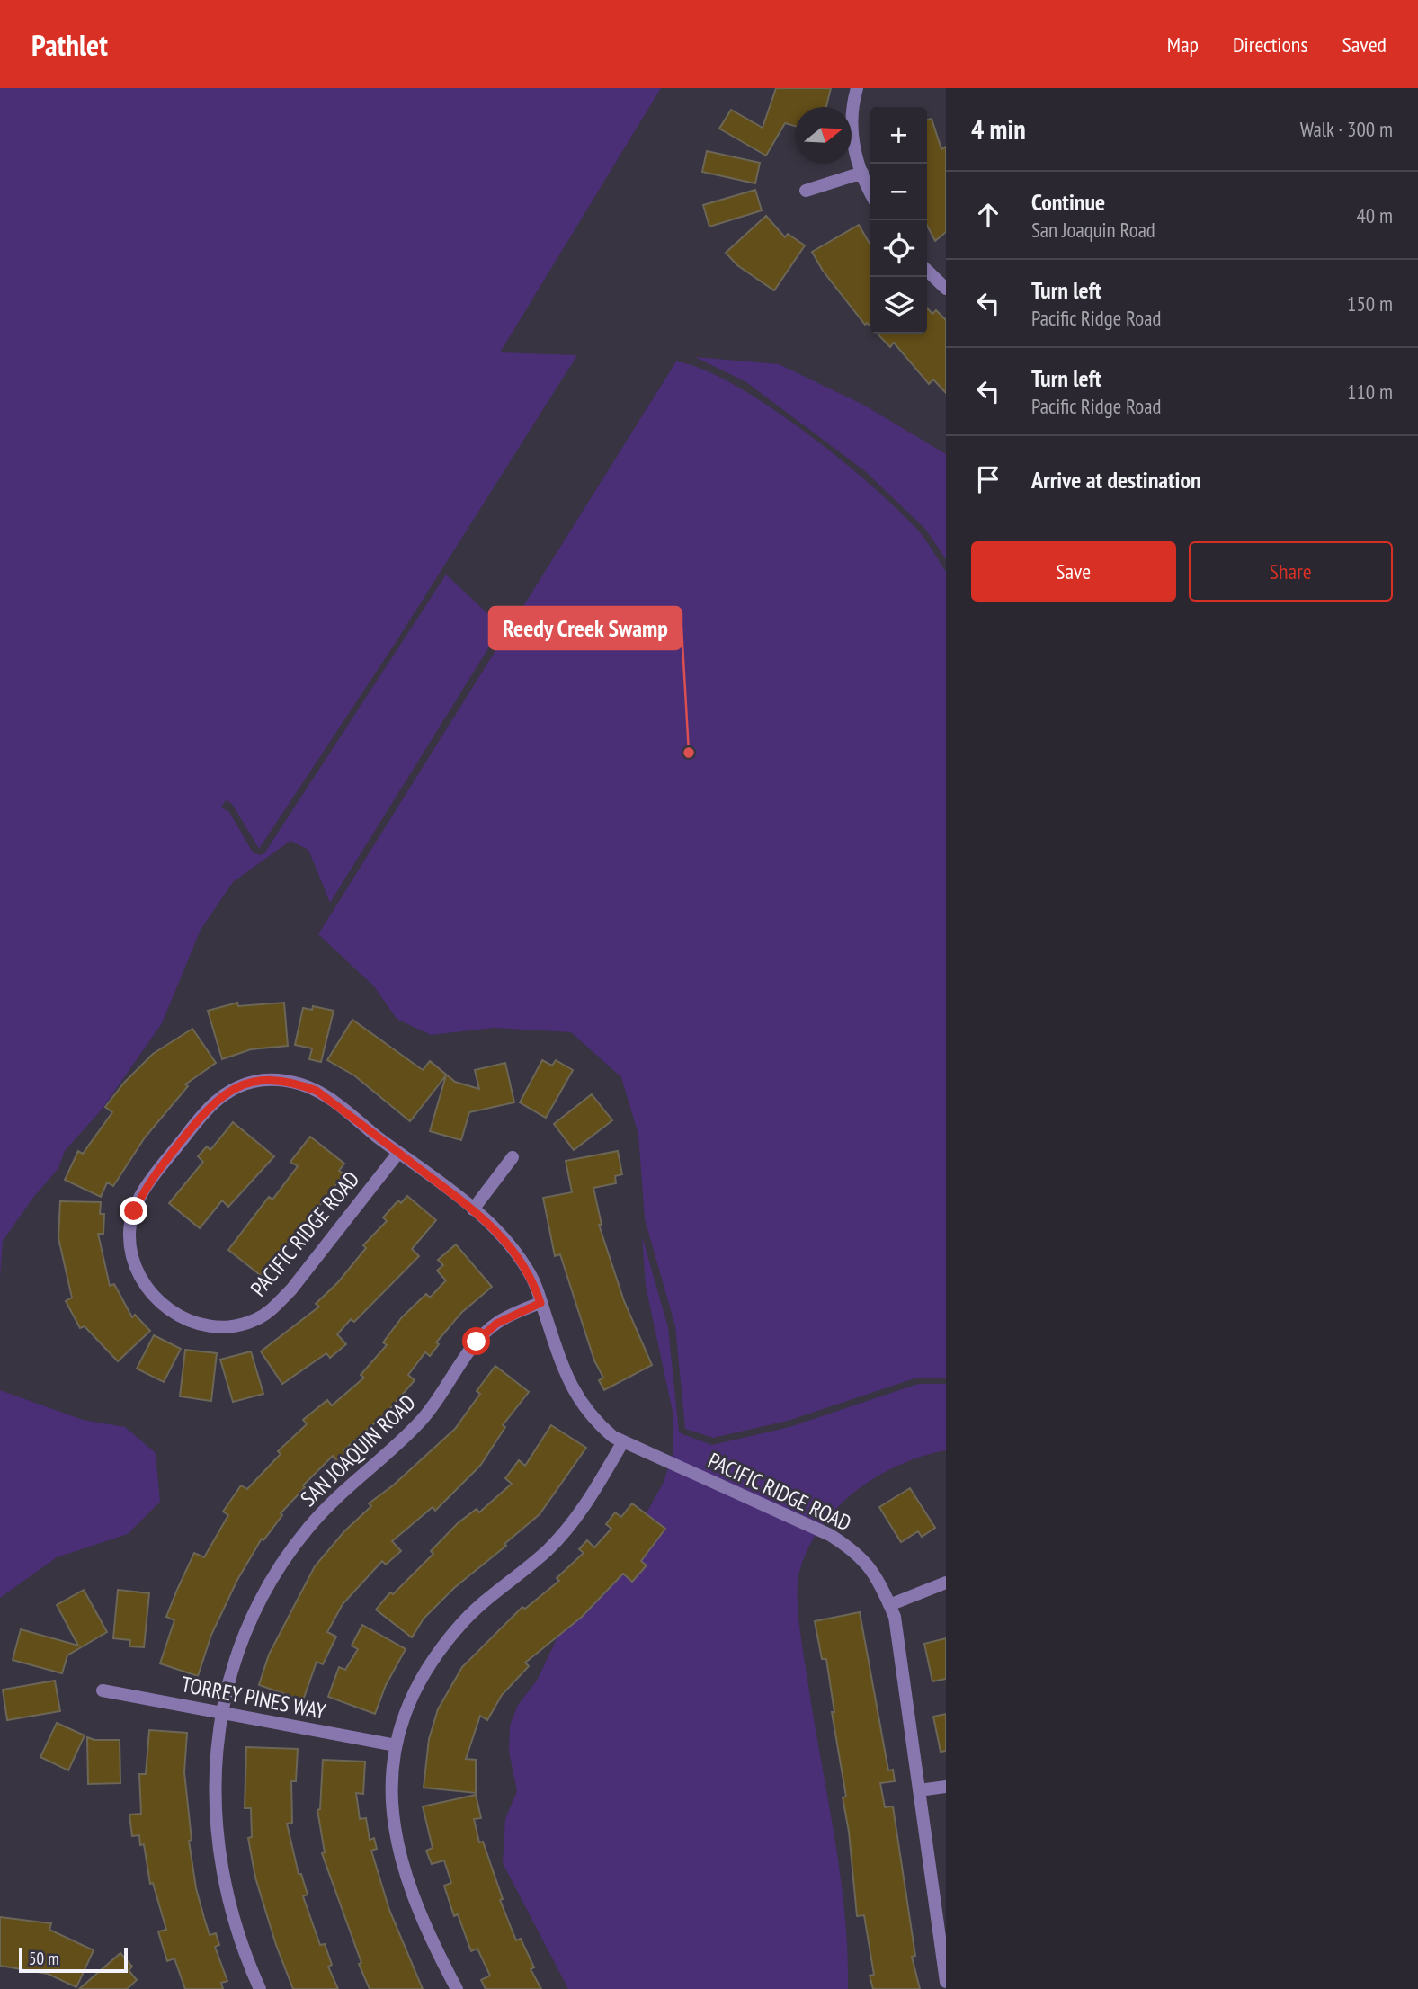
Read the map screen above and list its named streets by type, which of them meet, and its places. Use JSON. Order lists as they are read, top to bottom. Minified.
{"streets":{"street":["PACIFIC RIDGE ROAD","SAN JOAQUIN ROAD","TORREY PINES WAY"]},"crossings":[["PACIFIC RIDGE ROAD","SAN JOAQUIN ROAD"],["SAN JOAQUIN ROAD","TORREY PINES WAY"]],"places":["Reedy Creek Swamp"],"scale_bar":"50 m","north":"right","page":{"header":"Pathlet","nav":["Map","Directions","Saved"],"heading":["4 min","Walk · 300 m"],"map_buttons":["+","−"],"list":[["Continue","San Joaquin Road","40 m"],["Turn left","Pacific Ridge Road","150 m"],["Turn left","Pacific Ridge Road","110 m"],"Arrive at destination"],"buttons":["Save","Share"],"scale":"50 m"}}
